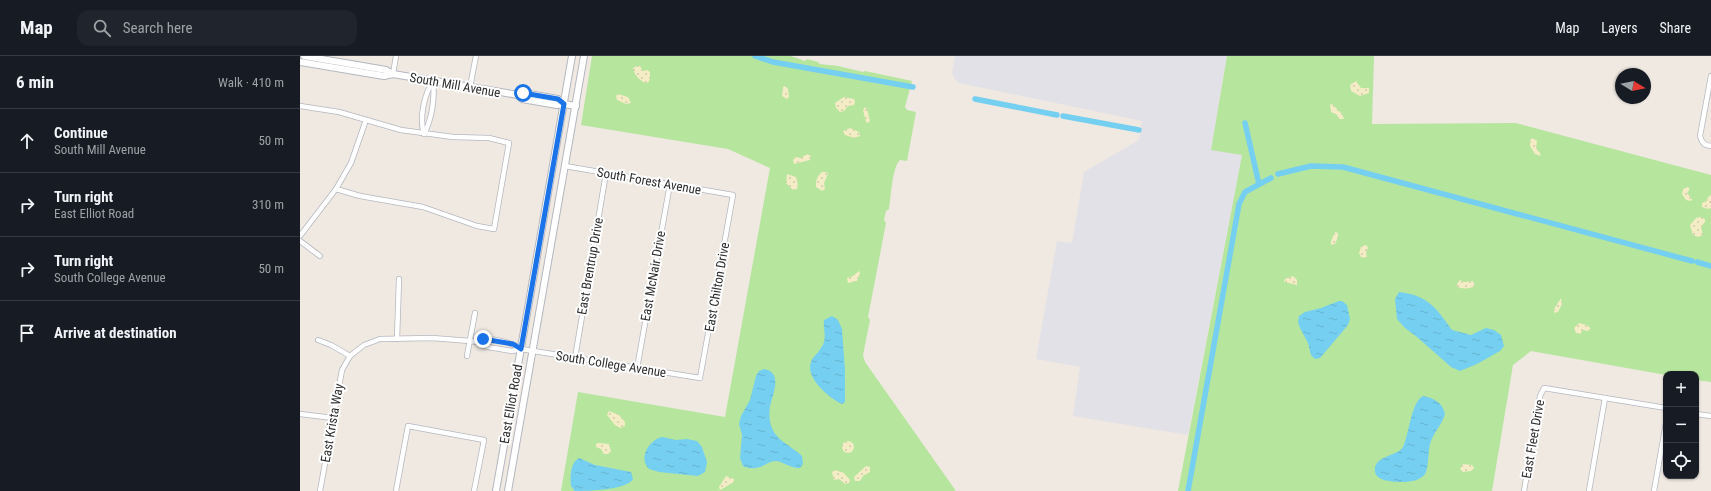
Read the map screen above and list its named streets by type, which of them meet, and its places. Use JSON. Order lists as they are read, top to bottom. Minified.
{"streets":{"main road":["South Mill Avenue","East Elliot Road"],"street":["South Forest Avenue","East Brentrup Drive","East McNair Drive","East Chilton Drive","South College Avenue","East Krista Way","East Fleet Drive"]},"crossings":[["South Mill Avenue","East Elliot Road"],["South Forest Avenue","East Brentrup Drive"],["South Forest Avenue","East McNair Drive"],["South Forest Avenue","East Chilton Drive"],["South Forest Avenue","East Elliot Road"],["East Brentrup Drive","South College Avenue"],["East McNair Drive","South College Avenue"],["East Chilton Drive","South College Avenue"],["South College Avenue","East Elliot Road"],["South College Avenue","East Krista Way"]],"north":"right","page":{"header":"Map","search":"Search here","nav":["Map","Layers","Share"],"heading":["6 min","Walk · 410 m"],"list":[["Continue","South Mill Avenue","50 m"],["Turn right","East Elliot Road","310 m"],["Turn right","South College Avenue","50 m"],"Arrive at destination"],"map_buttons":["+","−"]}}
